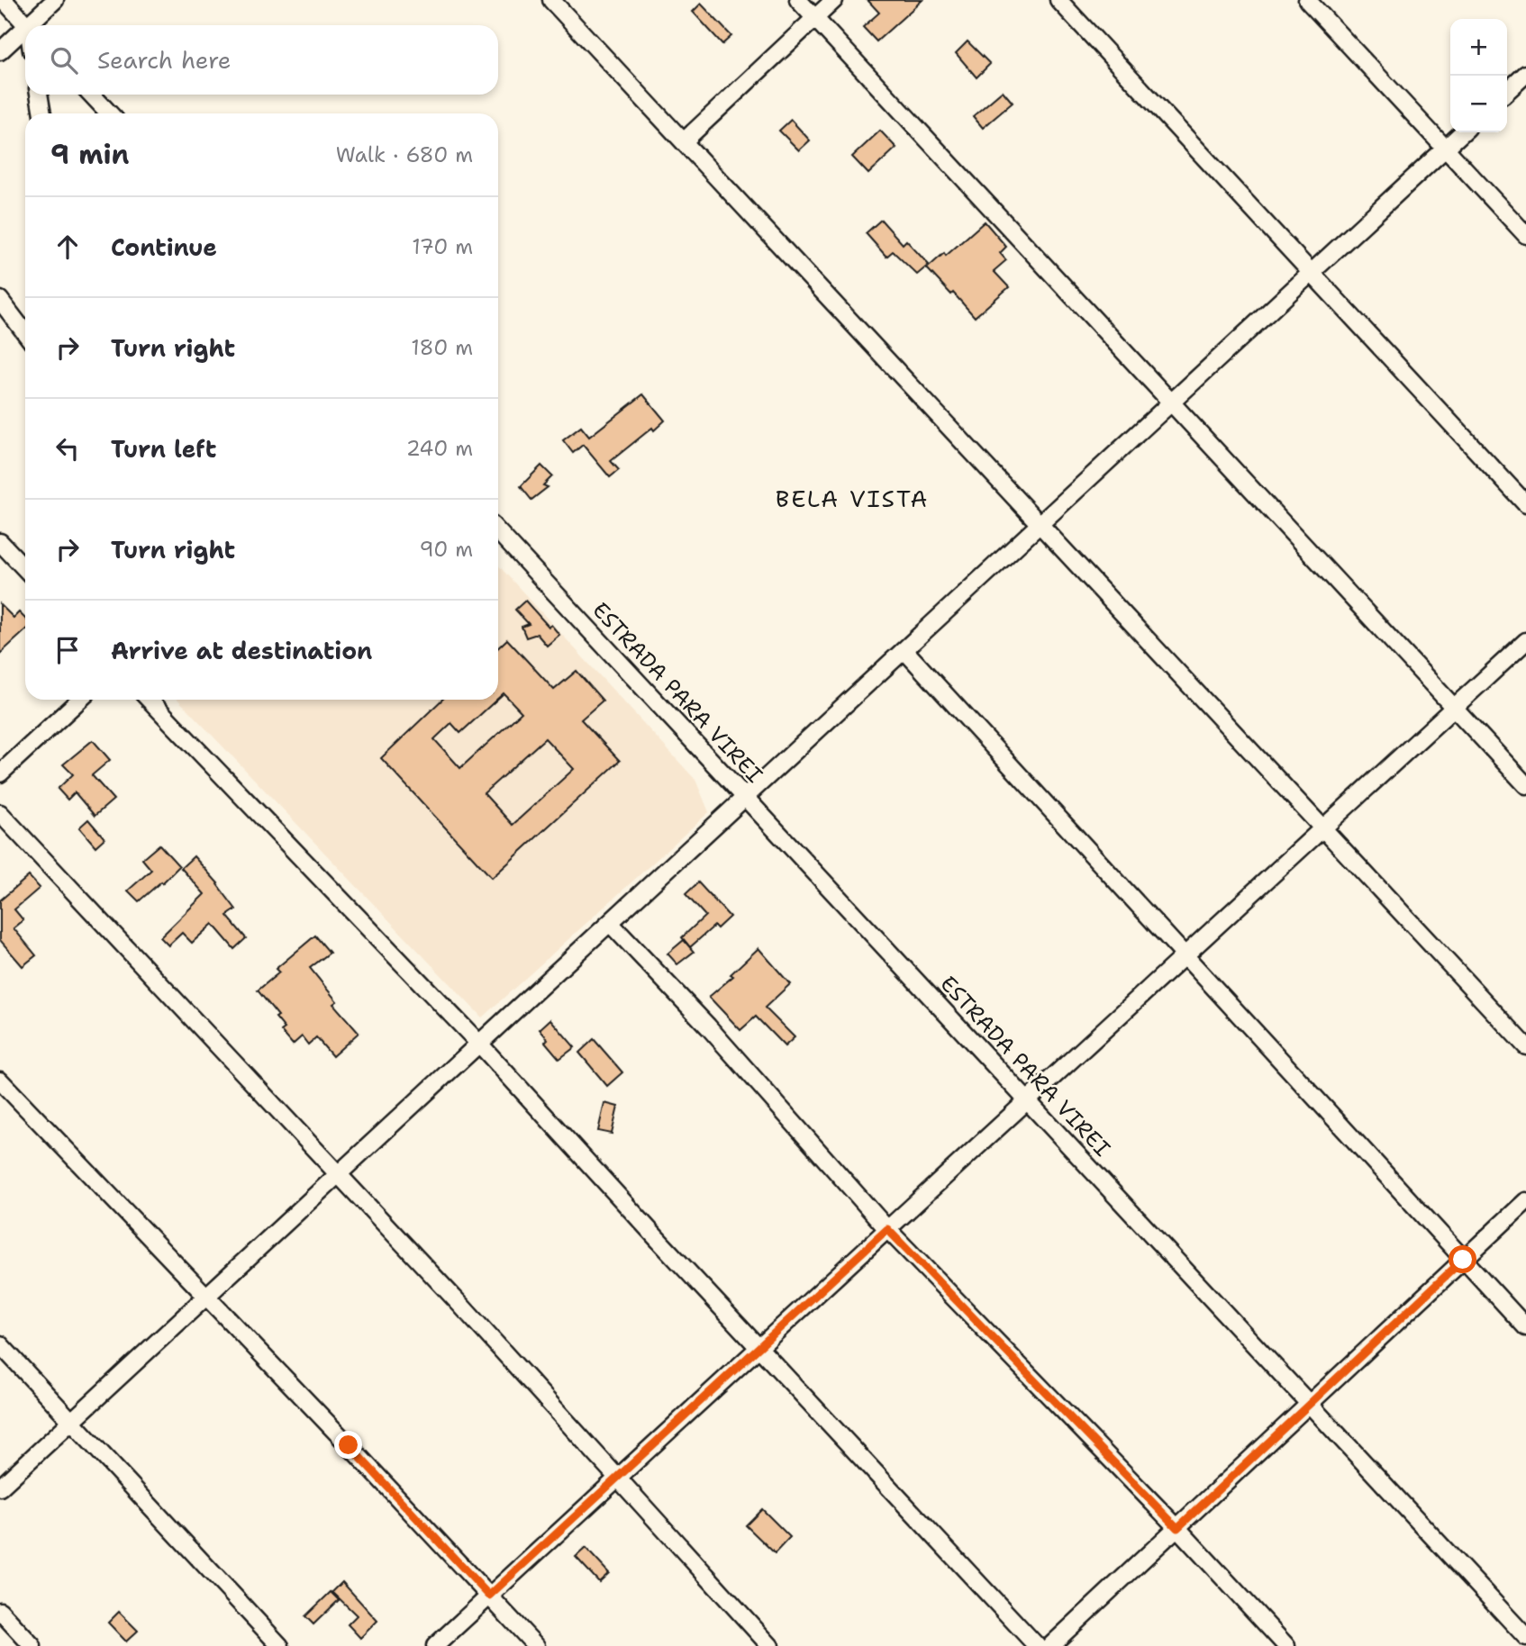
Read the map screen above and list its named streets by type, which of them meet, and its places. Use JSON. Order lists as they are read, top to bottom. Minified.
{"streets":{"street":["ESTRADA PARA VIREI"]},"districts":["BELA VISTA"],"page":{"map_buttons":["+","−"],"search":"Search here","heading":["9 min","Walk · 680 m"],"list":[["Continue","170 m"],["Turn right","180 m"],["Turn left","240 m"],["Turn right","90 m"],"Arrive at destination"]}}
